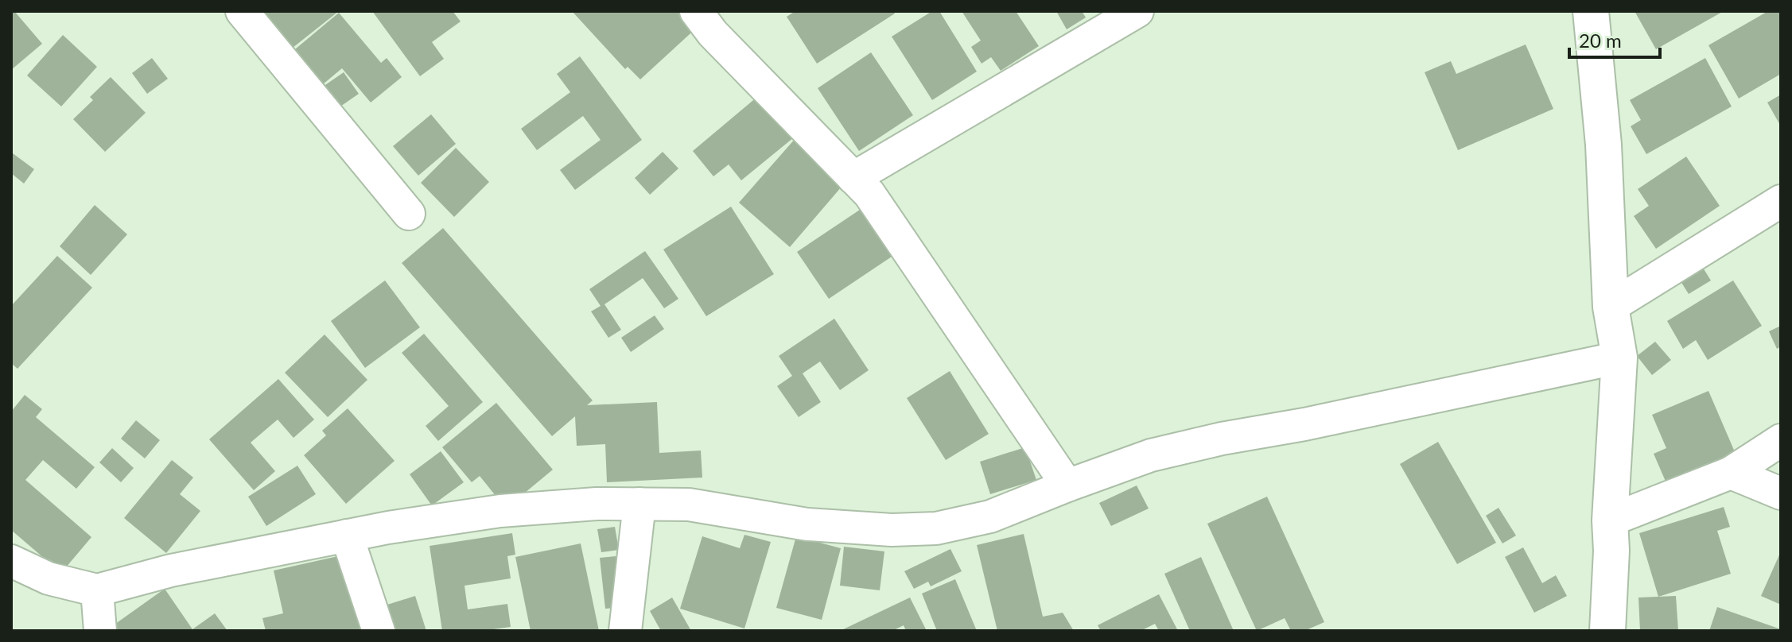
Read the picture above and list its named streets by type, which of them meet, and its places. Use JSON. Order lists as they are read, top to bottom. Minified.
{"scale_bar":"20 m"}
